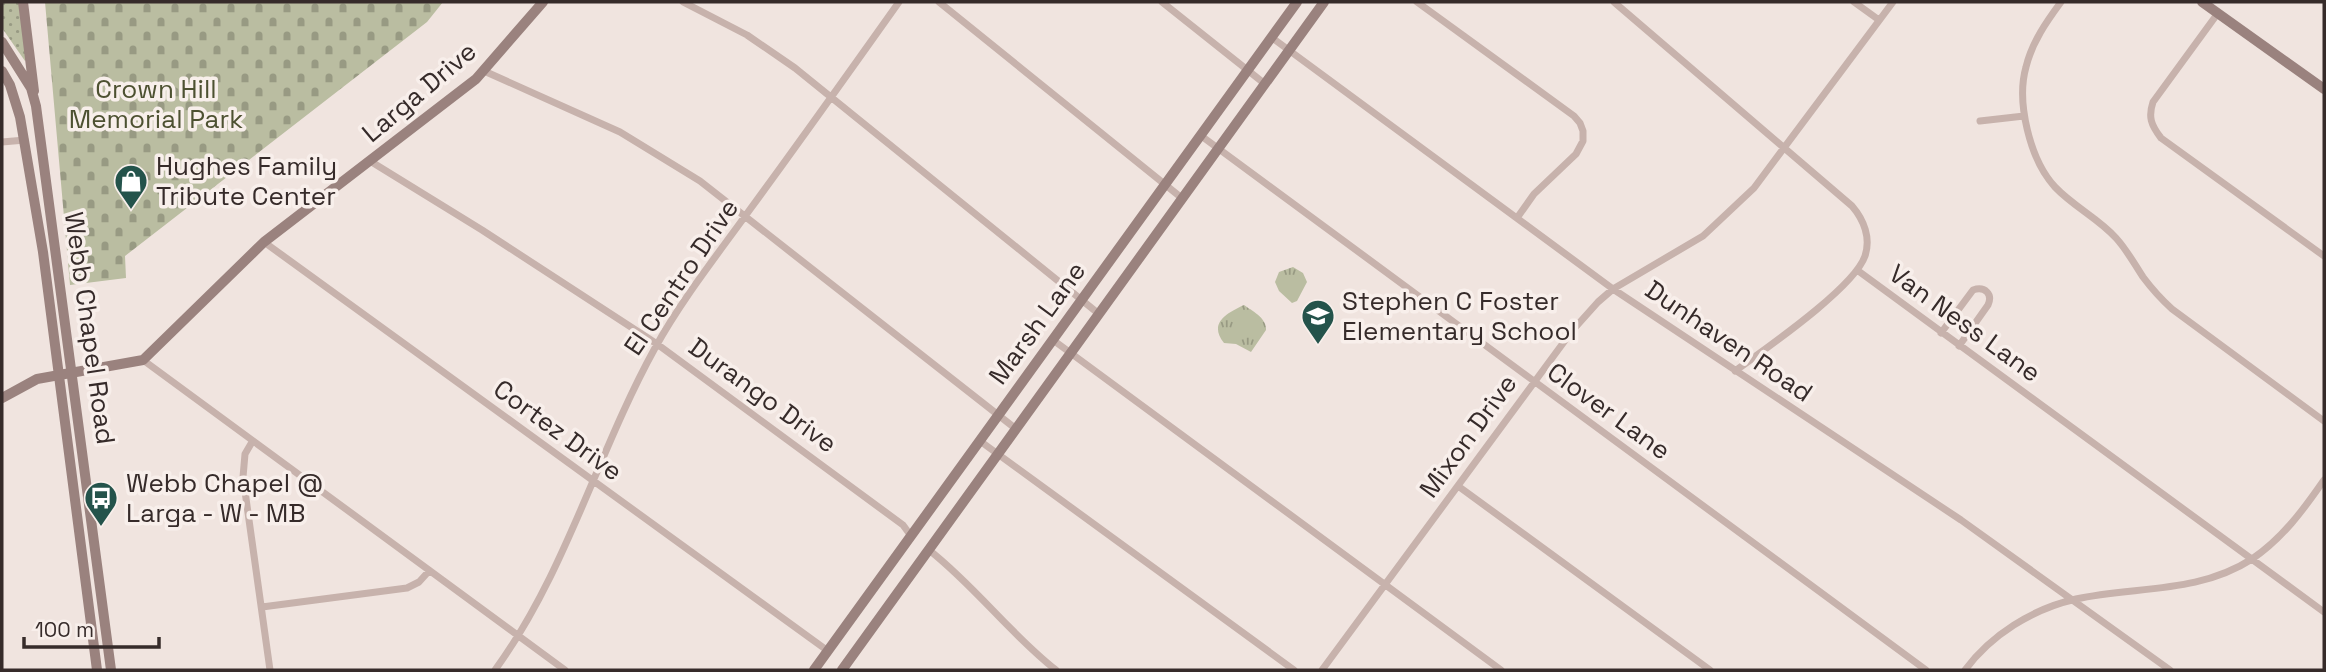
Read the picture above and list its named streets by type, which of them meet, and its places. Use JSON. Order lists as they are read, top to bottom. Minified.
{"streets":{"main road":["Larga Drive","Marsh Lane","Webb Chapel Road"],"street":["El Centro Drive","Van Ness Lane","Dunhaven Road","Durango Drive","Clover Lane","Cortez Drive","Mixon Drive"]},"crossings":[["Larga Drive","Durango Drive"],["Larga Drive","Cortez Drive"],["El Centro Drive","Durango Drive"],["El Centro Drive","Cortez Drive"],["Marsh Lane","Dunhaven Road"],["Marsh Lane","Durango Drive"],["Marsh Lane","Clover Lane"],["Marsh Lane","Cortez Drive"],["Van Ness Lane","Mixon Drive"],["Dunhaven Road","Mixon Drive"],["Clover Lane","Mixon Drive"]],"parks":["Crown Hill Memorial Park"],"places":{"shop":["Hughes Family Tribute Center"],"school or university":["Stephen C Foster Elementary School"],"bus stop":["Webb Chapel @ Larga - W - MB"]},"scale_bar":"100 m"}
